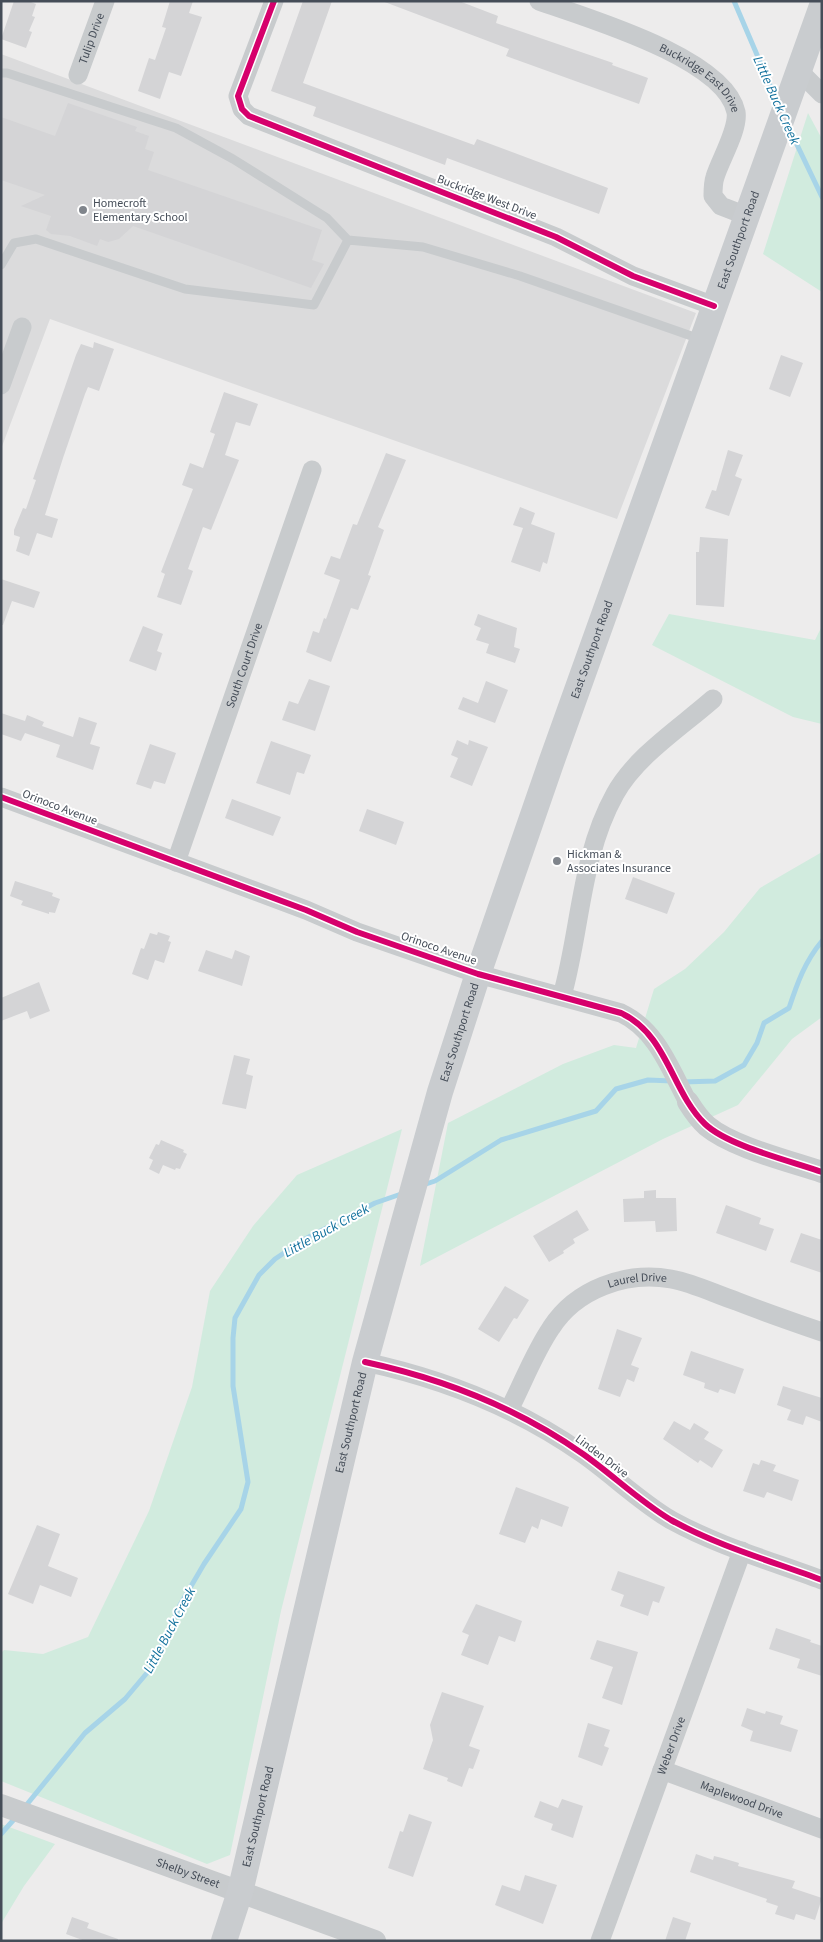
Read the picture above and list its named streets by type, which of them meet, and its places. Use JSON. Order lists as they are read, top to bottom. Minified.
{"streets":{"main road":["East Southport Road"],"street":["Tulip Drive","Buckridge East Drive","Buckridge West Drive","South Court Drive","Orinoco Avenue","Laurel Drive","Linden Drive","Weber Drive","Maplewood Drive","Shelby Street"]},"crossings":[["Buckridge East Drive","East Southport Road"],["Buckridge West Drive","East Southport Road"],["East Southport Road","Orinoco Avenue"],["East Southport Road","Linden Drive"],["East Southport Road","Shelby Street"],["South Court Drive","Orinoco Avenue"],["Laurel Drive","Linden Drive"],["Linden Drive","Weber Drive"],["Weber Drive","Maplewood Drive"]],"water":["Little Buck Creek"],"places":["Homecroft Elementary School","Hickman & Associates Insurance"]}
